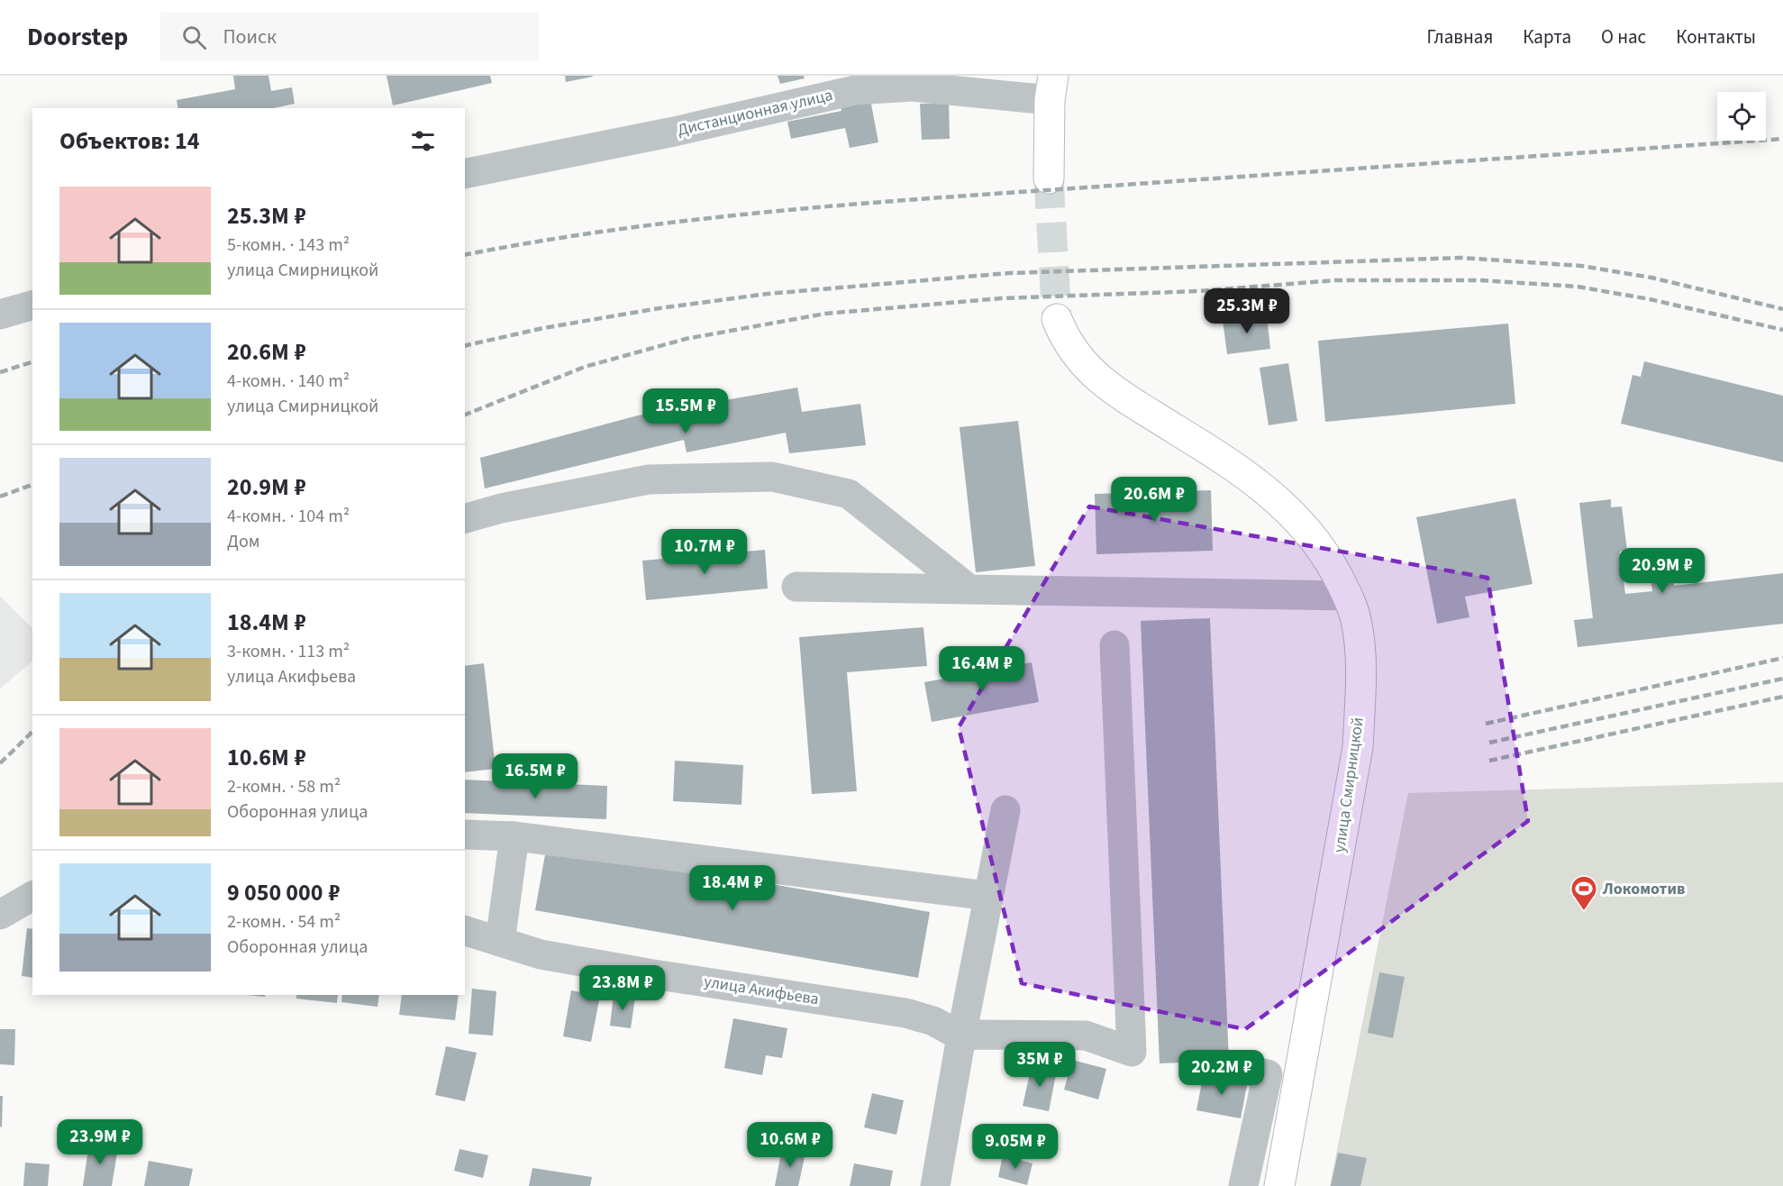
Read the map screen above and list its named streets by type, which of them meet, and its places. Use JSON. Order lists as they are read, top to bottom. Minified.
{"streets":{"main road":["улица Смирницкой"],"street":["Дистанционная улица","улица Акифьева"]},"places":{"sports":["Локомотив"]},"page":{"header":"Doorstep","search":"Поиск","nav":["Главная","Карта","О нас","Контакты"],"heading":"Объектов: 14","list":[{"name":"25.3M ₽","note":"5-комн. · 143 m² · улица Смирницкой"},{"name":"20.6M ₽","note":"4-комн. · 140 m² · улица Смирницкой"},{"name":"20.9M ₽","note":"4-комн. · 104 m² · Дом"},{"name":"18.4M ₽","note":"3-комн. · 113 m² · улица Акифьева"},{"name":"10.6M ₽","note":"2-комн. · 58 m² · Оборонная улица"},{"name":"9 050 000 ₽","note":"2-комн. · 54 m² · Оборонная улица"}],"price":["25.3M ₽","15.5M ₽","20.6M ₽","10.7M ₽","20.9M ₽","16.4M ₽","16.5M ₽","18.4M ₽","23.8M ₽","35M ₽","20.2M ₽","23.9M ₽","10.6M ₽","9.05M ₽"]}}
